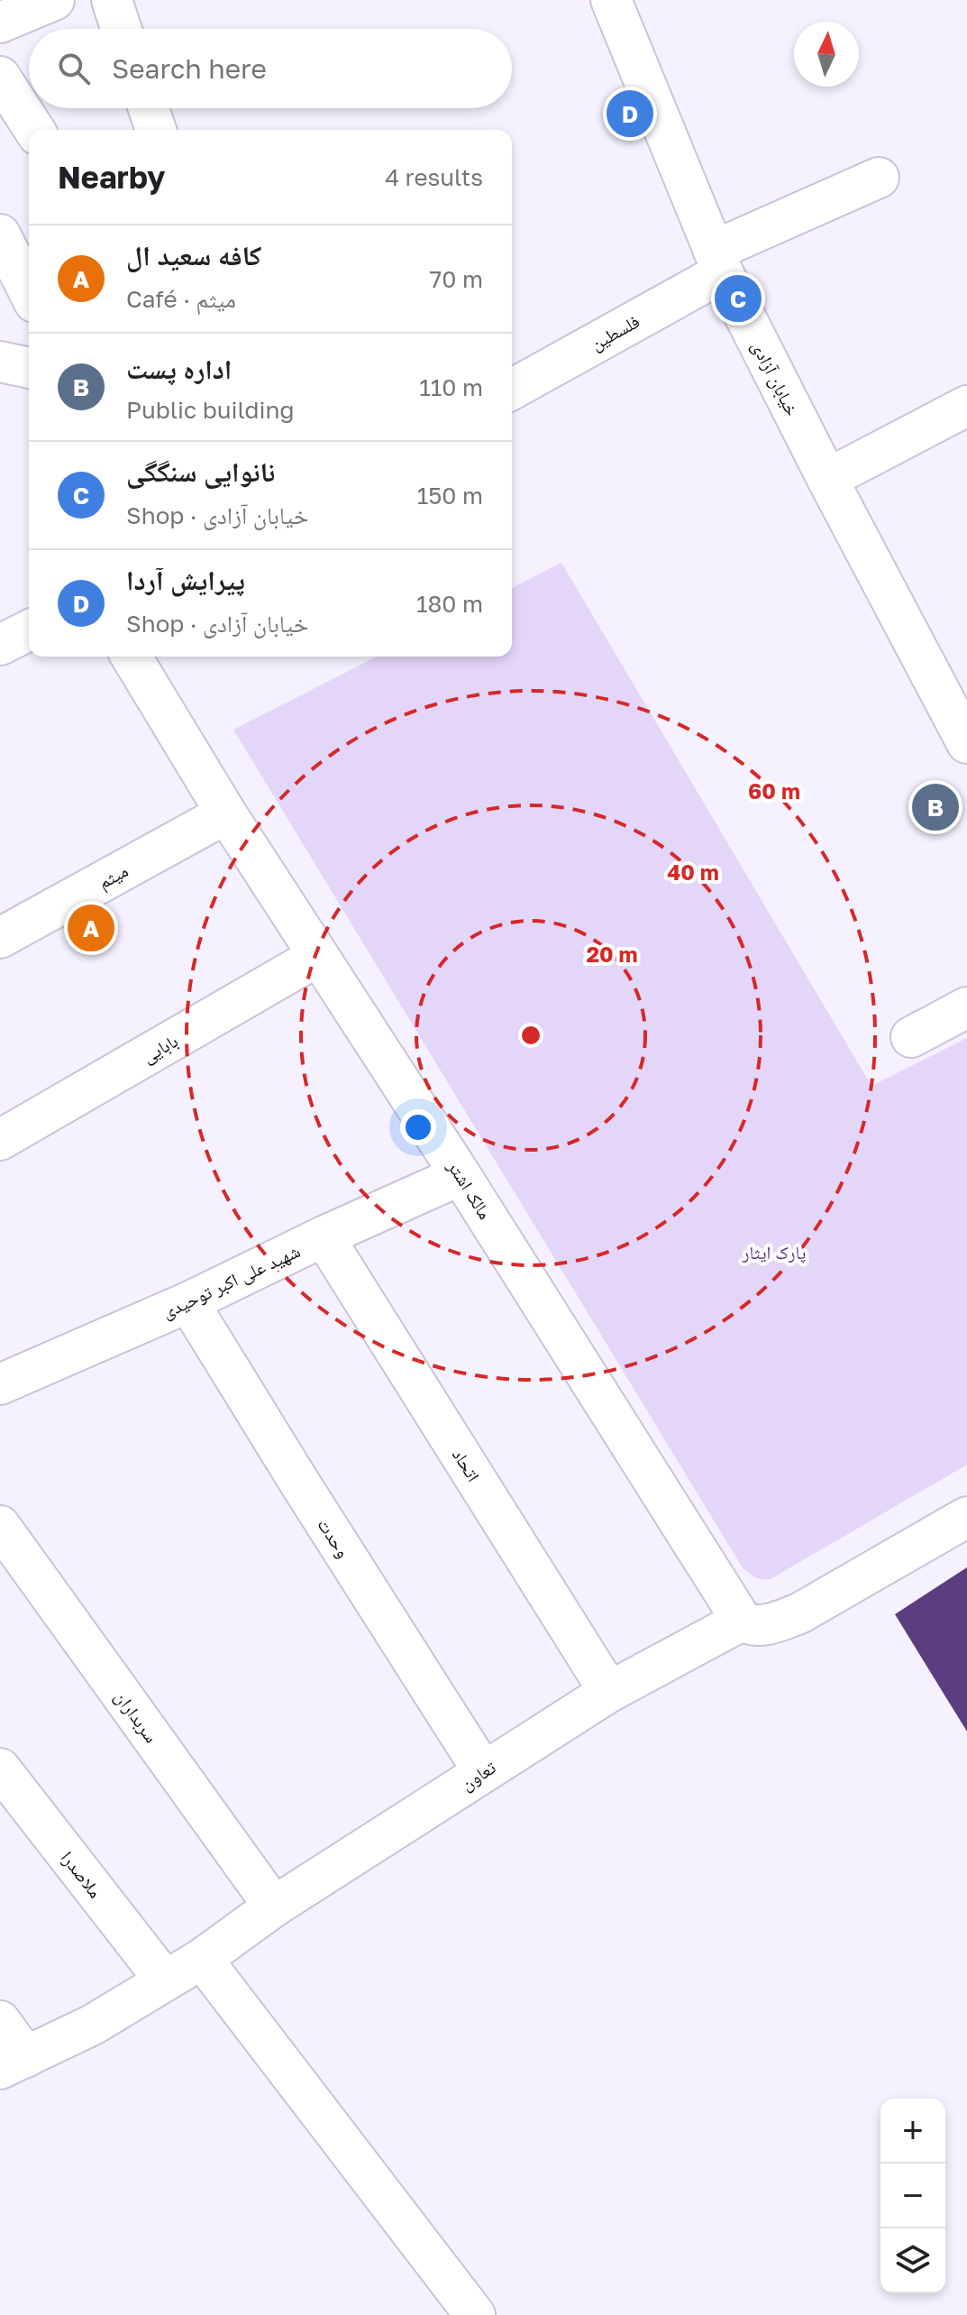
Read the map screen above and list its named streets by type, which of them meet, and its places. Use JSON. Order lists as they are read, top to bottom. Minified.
{"streets":{"street":["فلسطین","خیابان آزادی","میثم","بابایی","مالک اشتر","شهید علی اکبر توحیدی","اتحاد","وحدت","سربداران","تعاون","ملاصدرا"]},"crossings":[["فلسطین","خیابان آزادی"],["میثم","مالک اشتر"],["بابایی","مالک اشتر"],["مالک اشتر","شهید علی اکبر توحیدی"],["مالک اشتر","تعاون"],["شهید علی اکبر توحیدی","اتحاد"],["شهید علی اکبر توحیدی","وحدت"],["اتحاد","تعاون"],["وحدت","تعاون"],["سربداران","تعاون"],["تعاون","ملاصدرا"]],"parks":["پارک ایثار"],"north":"top","page":{"search":"Search here","pins":["D","C","B","A"],"heading":["Nearby","4 results"],"list":[{"mark":"A","name":"کافه سعید ال","note":"Café · میثم","value":"70 m"},{"mark":"B","name":"اداره پست","note":"Public building","value":"110 m"},{"mark":"C","name":"نانوایی سنگگی","note":"Shop · خیابان آزادی","value":"150 m"},{"mark":"D","name":"پیرایش آردا","note":"Shop · خیابان آزادی","value":"180 m"}],"map_buttons":["+","−"]},"rings":["60 m","40 m","20 m"]}
